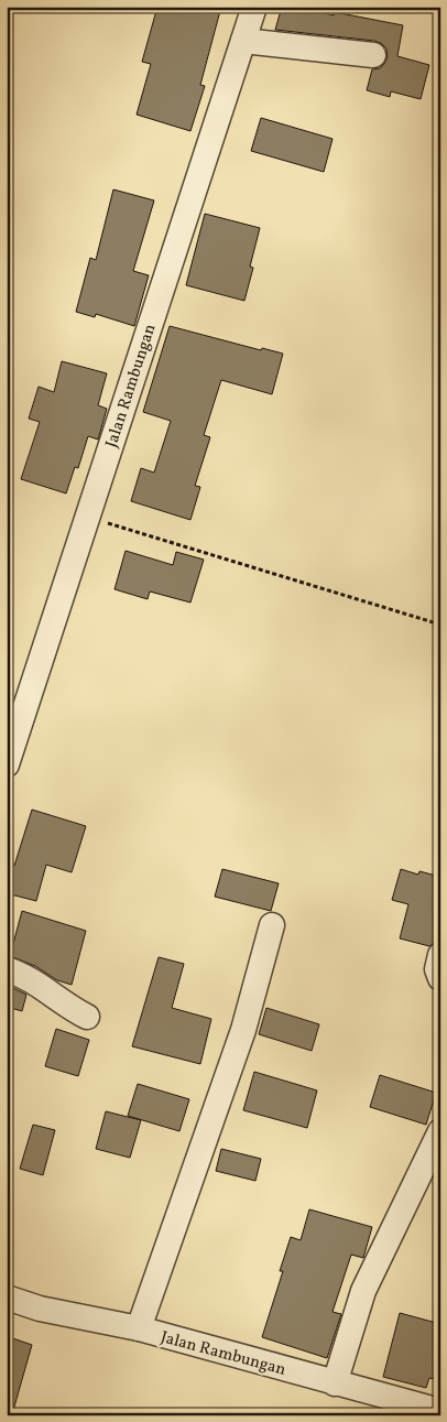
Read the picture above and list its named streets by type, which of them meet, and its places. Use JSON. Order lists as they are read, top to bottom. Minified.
{"streets":{"street":["Jalan Rambungan"]}}
